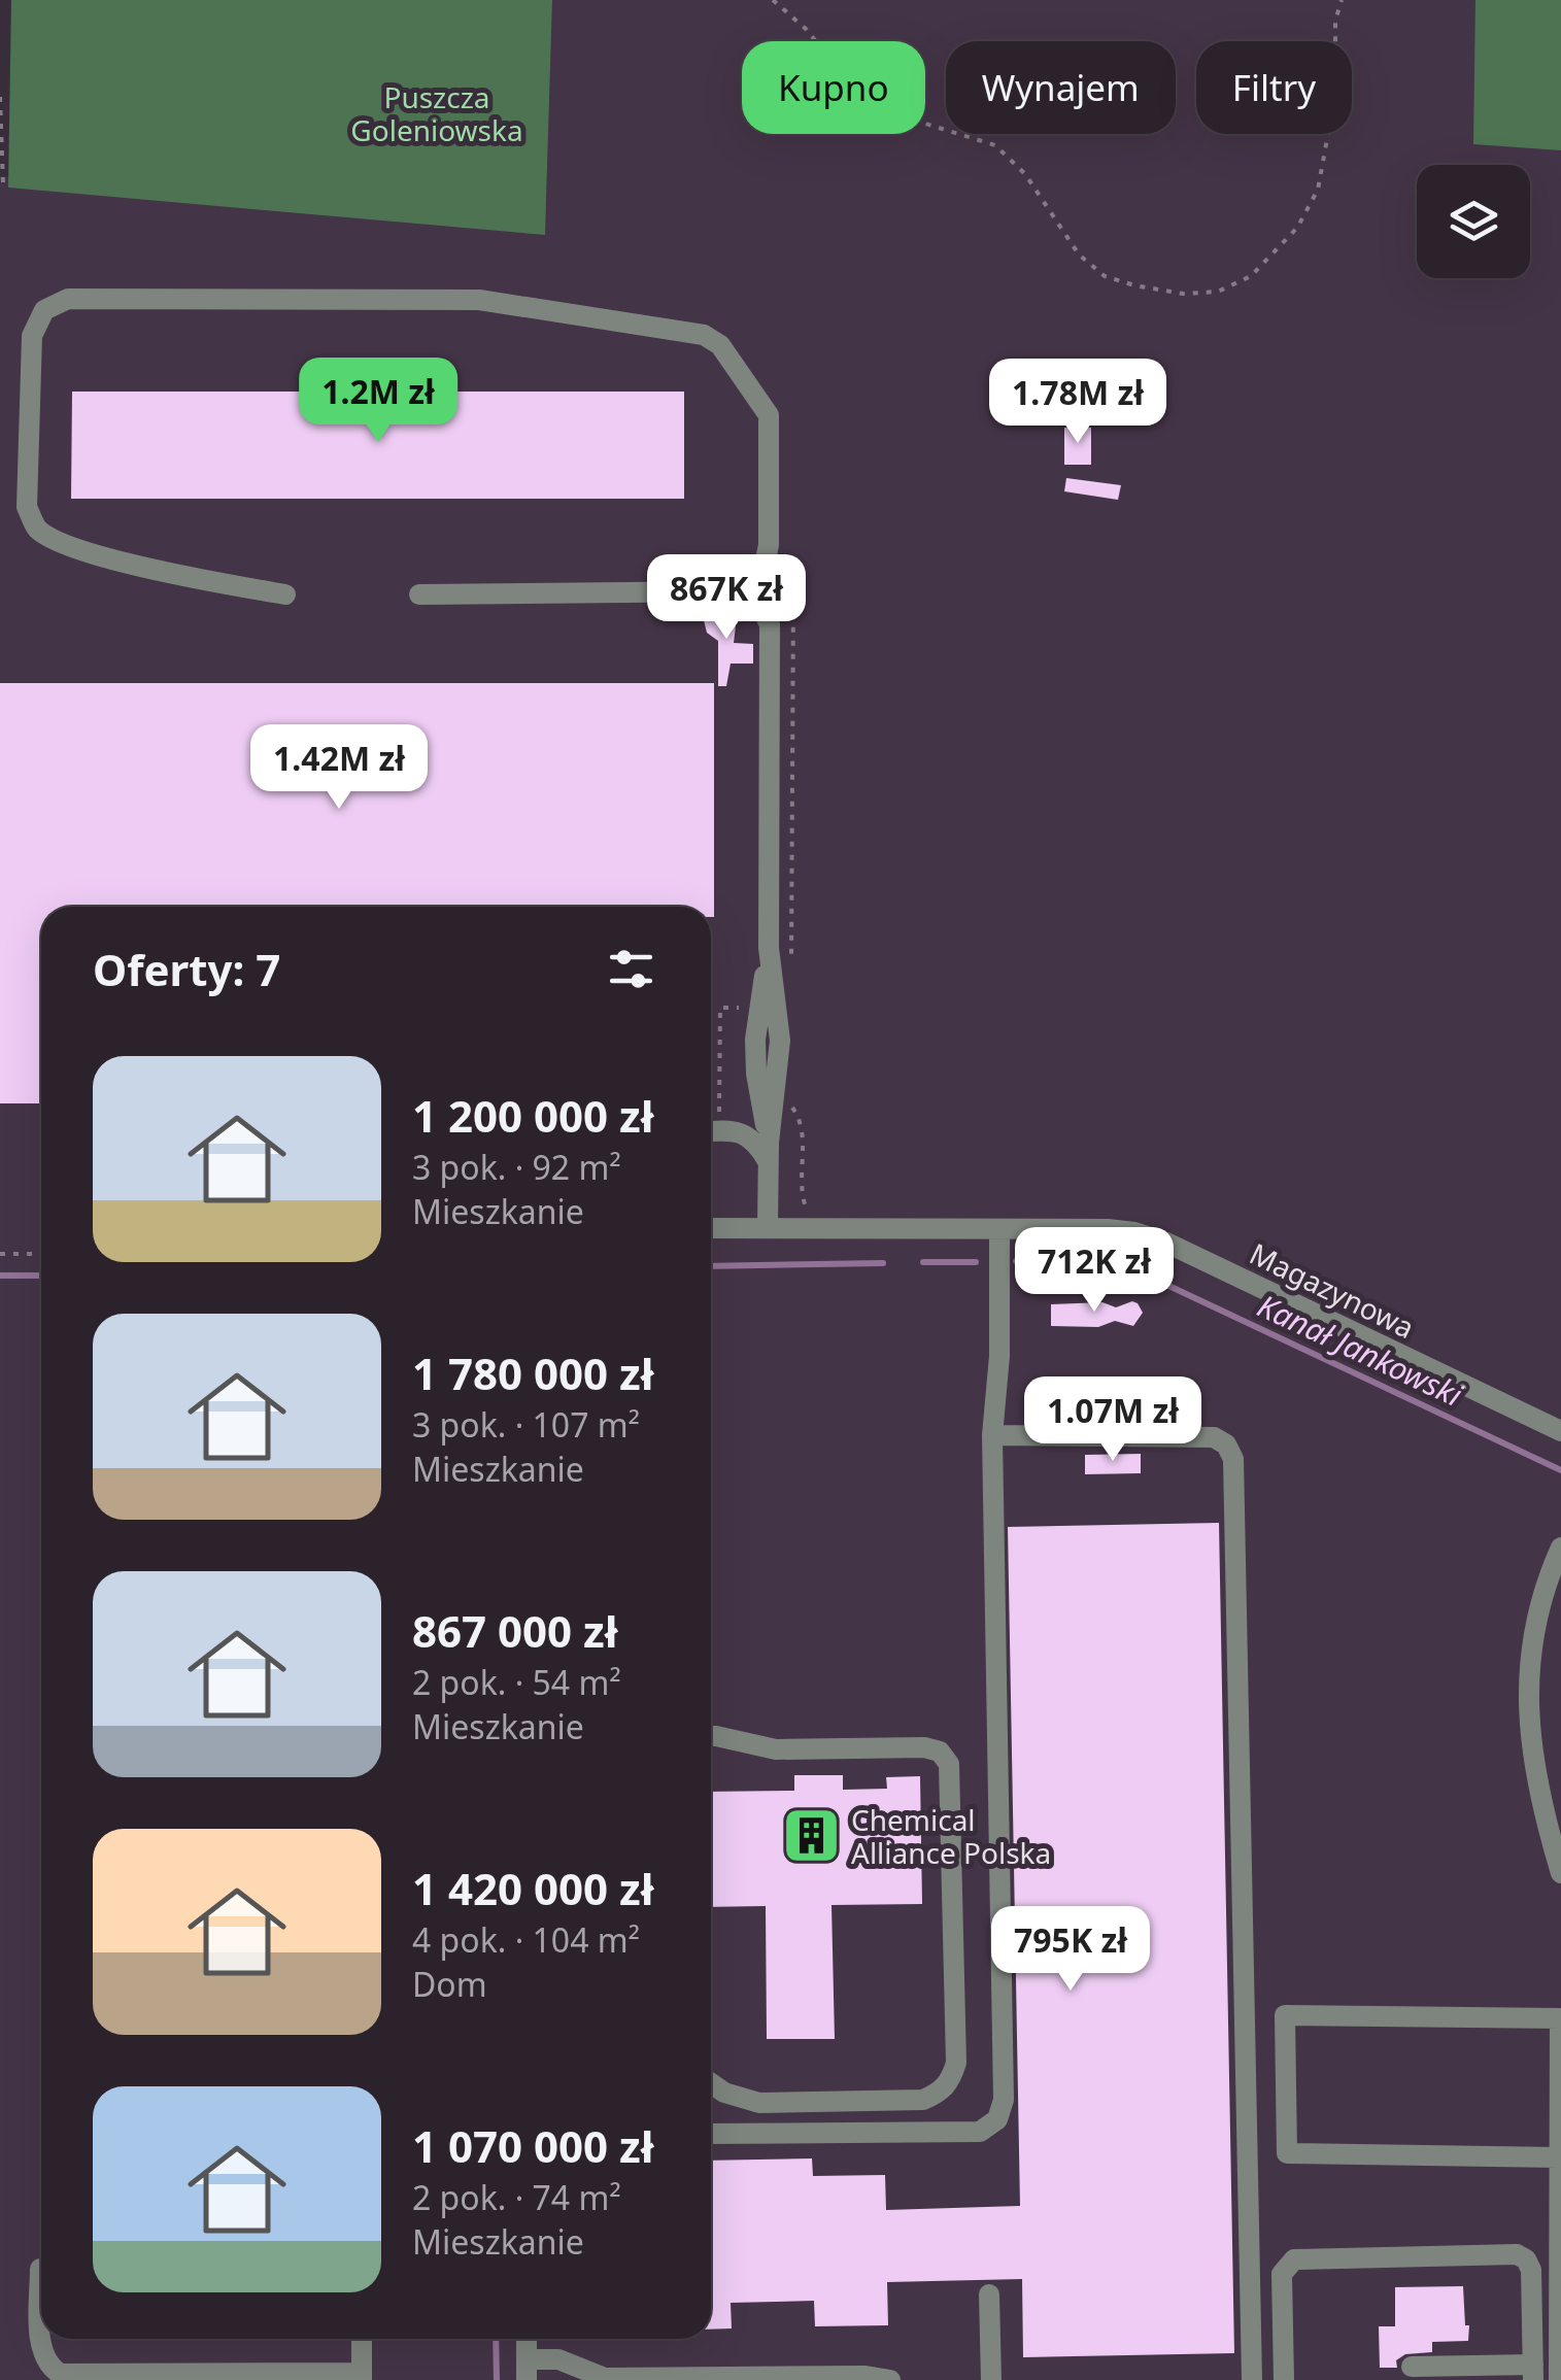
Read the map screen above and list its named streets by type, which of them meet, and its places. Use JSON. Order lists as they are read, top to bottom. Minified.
{"streets":{"street":["Magazynowa"]},"water":["Kanał Jankowski"],"parks":["Puszcza Goleniowska"],"places":{"building":["Chemical Alliance Polska"]},"page":{"chip":["Kupno","Wynajem","Filtry"],"price":["1.2M zł","1.78M zł","867K zł","1.42M zł","712K zł","1.07M zł","795K zł"],"heading":"Oferty: 7","list":[{"name":"1 200 000 zł","note":"3 pok. · 92 m² · Mieszkanie"},{"name":"1 780 000 zł","note":"3 pok. · 107 m² · Mieszkanie"},{"name":"867 000 zł","note":"2 pok. · 54 m² · Mieszkanie"},{"name":"1 420 000 zł","note":"4 pok. · 104 m² · Dom"},{"name":"1 070 000 zł","note":"2 pok. · 74 m² · Mieszkanie"}]}}
